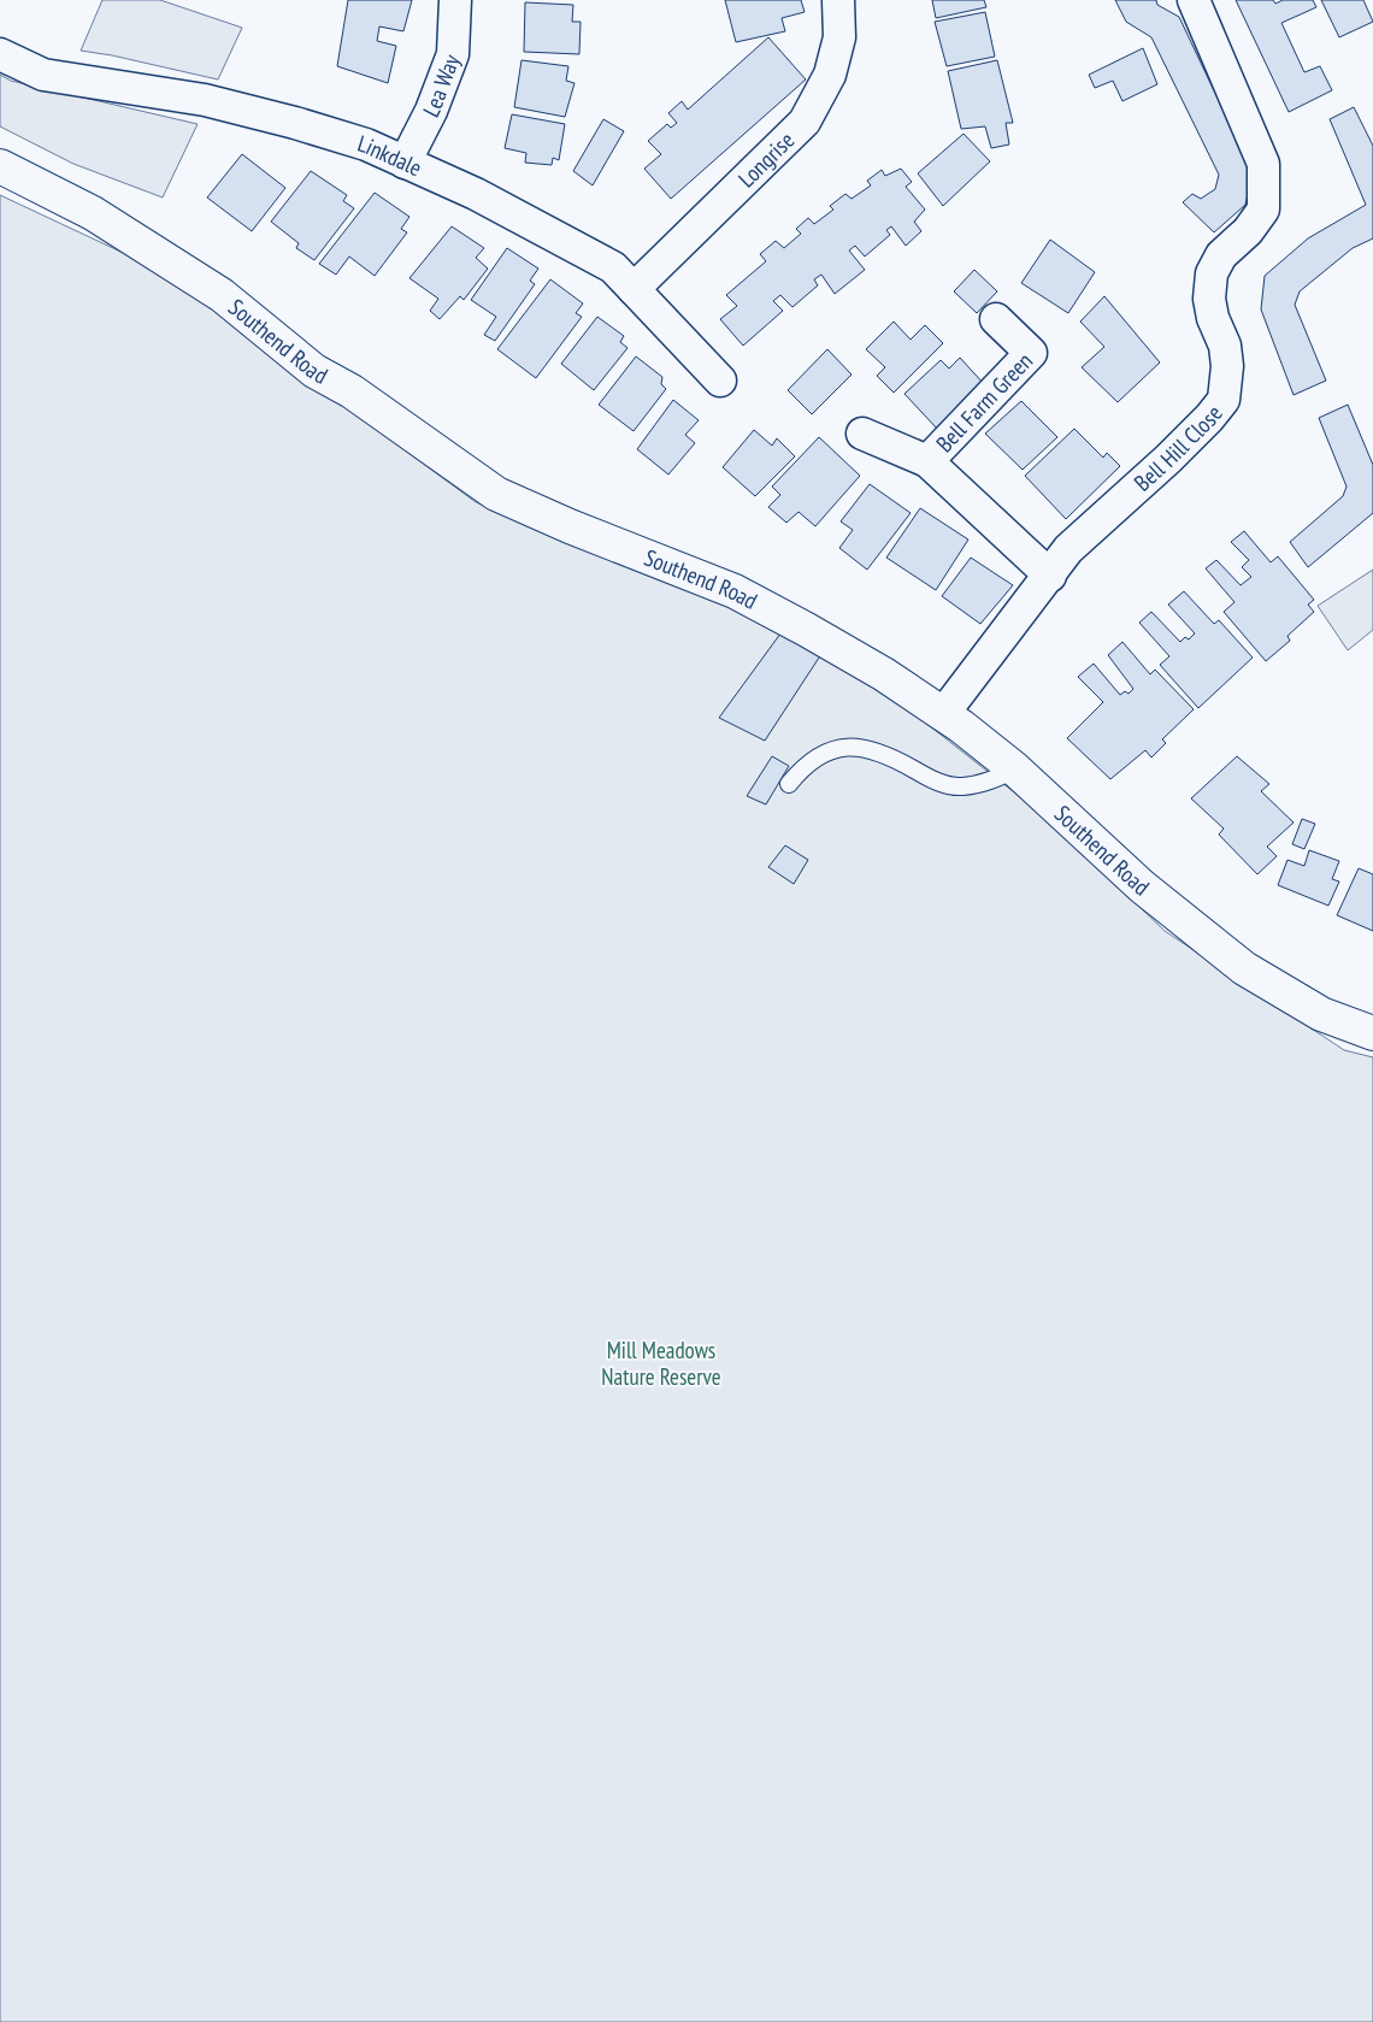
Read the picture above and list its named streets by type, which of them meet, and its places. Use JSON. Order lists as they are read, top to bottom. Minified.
{"streets":{"main road":["Southend Road"],"street":["Lea Way","Linkdale","Longrise","Bell Farm Green","Bell Hill Close"]},"crossings":[["Lea Way","Linkdale"],["Linkdale","Longrise"],["Southend Road","Bell Hill Close"],["Bell Farm Green","Bell Hill Close"]],"parks":["Mill Meadows Nature Reserve"]}
